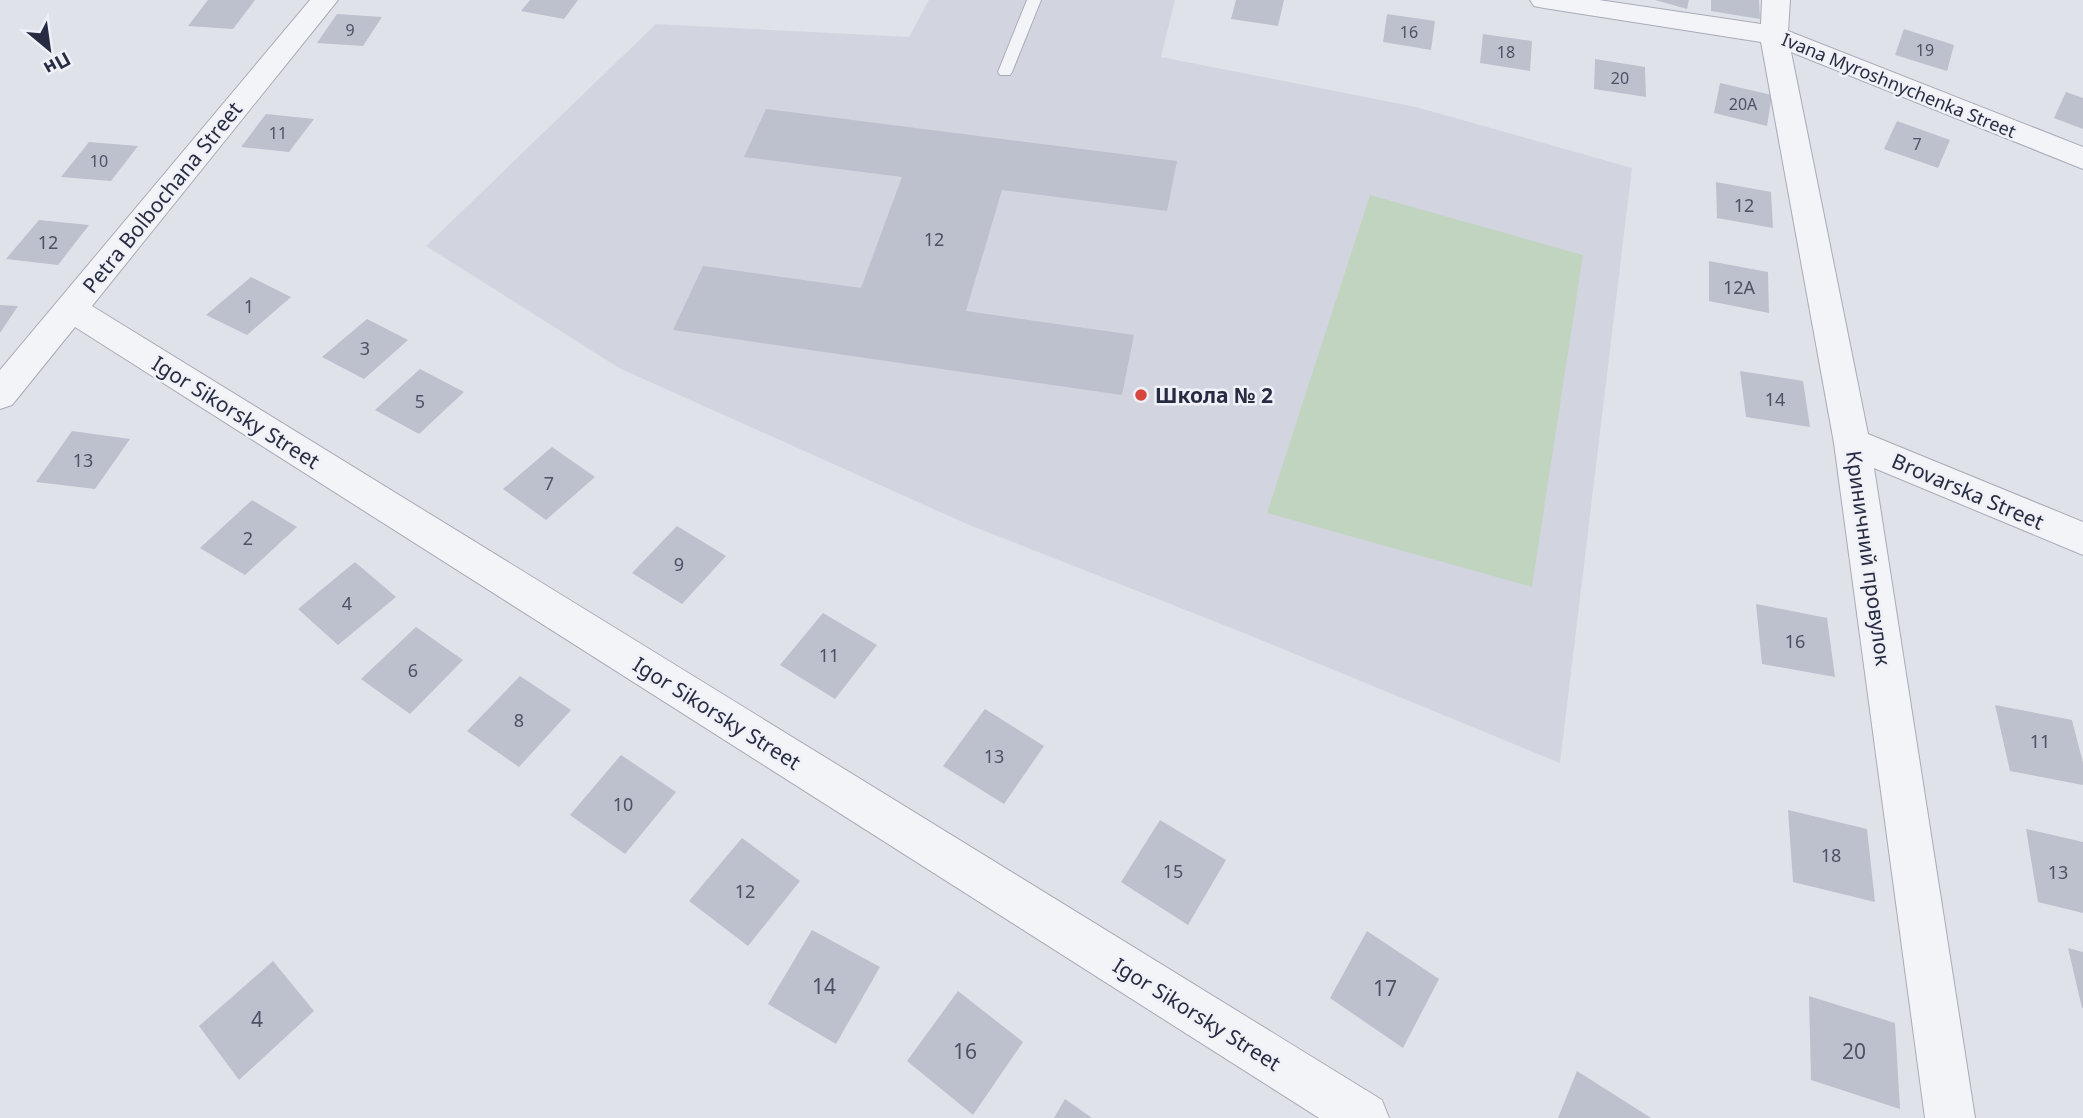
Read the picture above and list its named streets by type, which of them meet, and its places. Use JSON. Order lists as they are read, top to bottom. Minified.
{"streets":{"street":["Ivana Myroshnychenka Street","Petra Bolbochana Street","Igor Sikorsky Street","Brovarska Street","Криничний провулок"]},"crossings":[["Ivana Myroshnychenka Street","Криничний провулок"],["Petra Bolbochana Street","Igor Sikorsky Street"],["Brovarska Street","Криничний провулок"]],"places":["Школа № 2"],"house_numbers":["9","16","19","18","20","20А","11","7","10","12","12","12","12А","1","3","14","5","13","7","2","9","4","16","11","6","8","11","13","10","18","15","13","12","14","17","4","16","20"],"north":"bottom right"}
